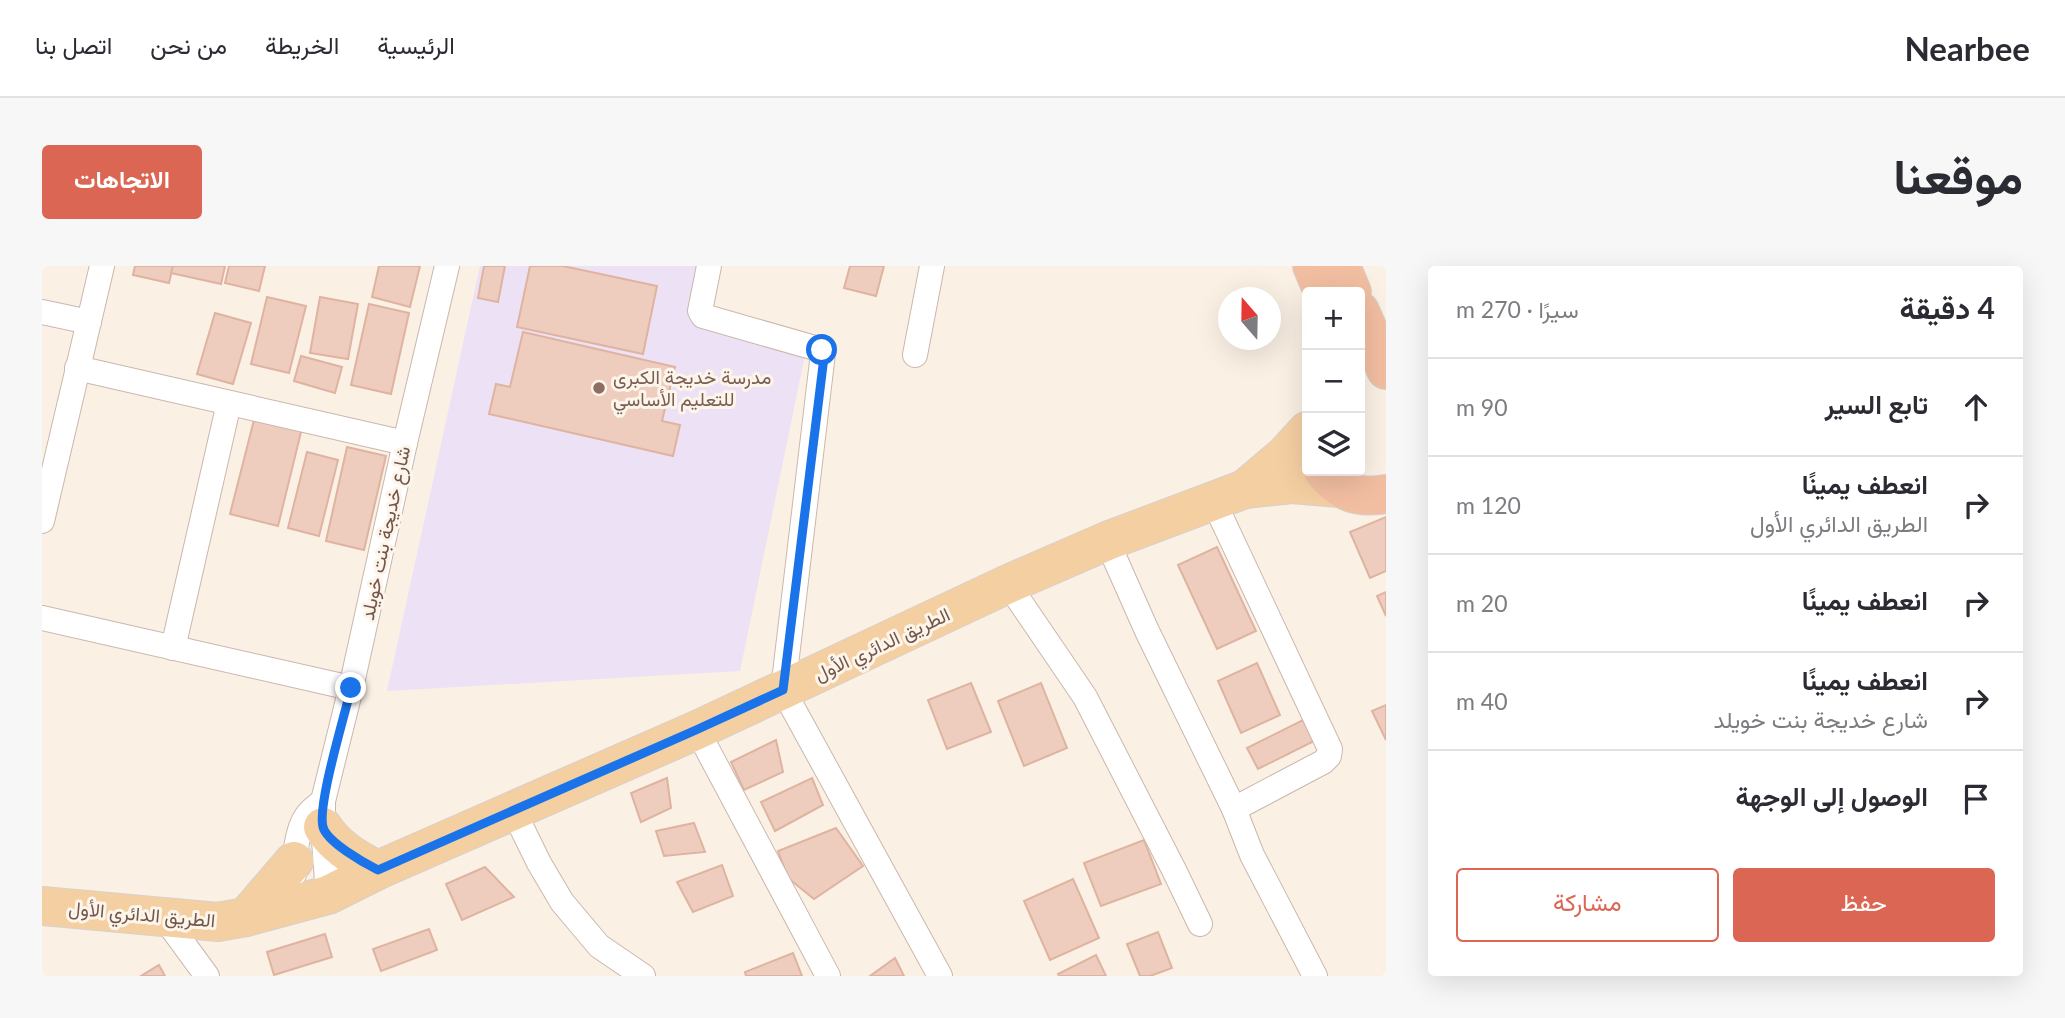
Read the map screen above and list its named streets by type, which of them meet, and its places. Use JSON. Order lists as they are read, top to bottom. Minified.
{"streets":{"main road":["الطريق الدائري الأول"],"street":["شارع خديجة بنت خويلد"]},"places":["مدرسة خديجة الكبرى للتعليم الأساسي"],"north":"top","page":{"header":"Nearbee","nav":["الرئيسية","الخريطة","من نحن","اتصل بنا"],"title":"موقعنا","buttons":["الاتجاهات",["حفظ","مشاركة"]],"heading":["4 دقيقة","سيرًا · 270 m"],"map_buttons":["+","−"],"list":[["تابع السير","90 m"],["انعطف يمينًا","الطريق الدائري الأول","120 m"],["انعطف يمينًا","20 m"],["انعطف يمينًا","شارع خديجة بنت خويلد","40 m"],"الوصول إلى الوجهة"]}}
